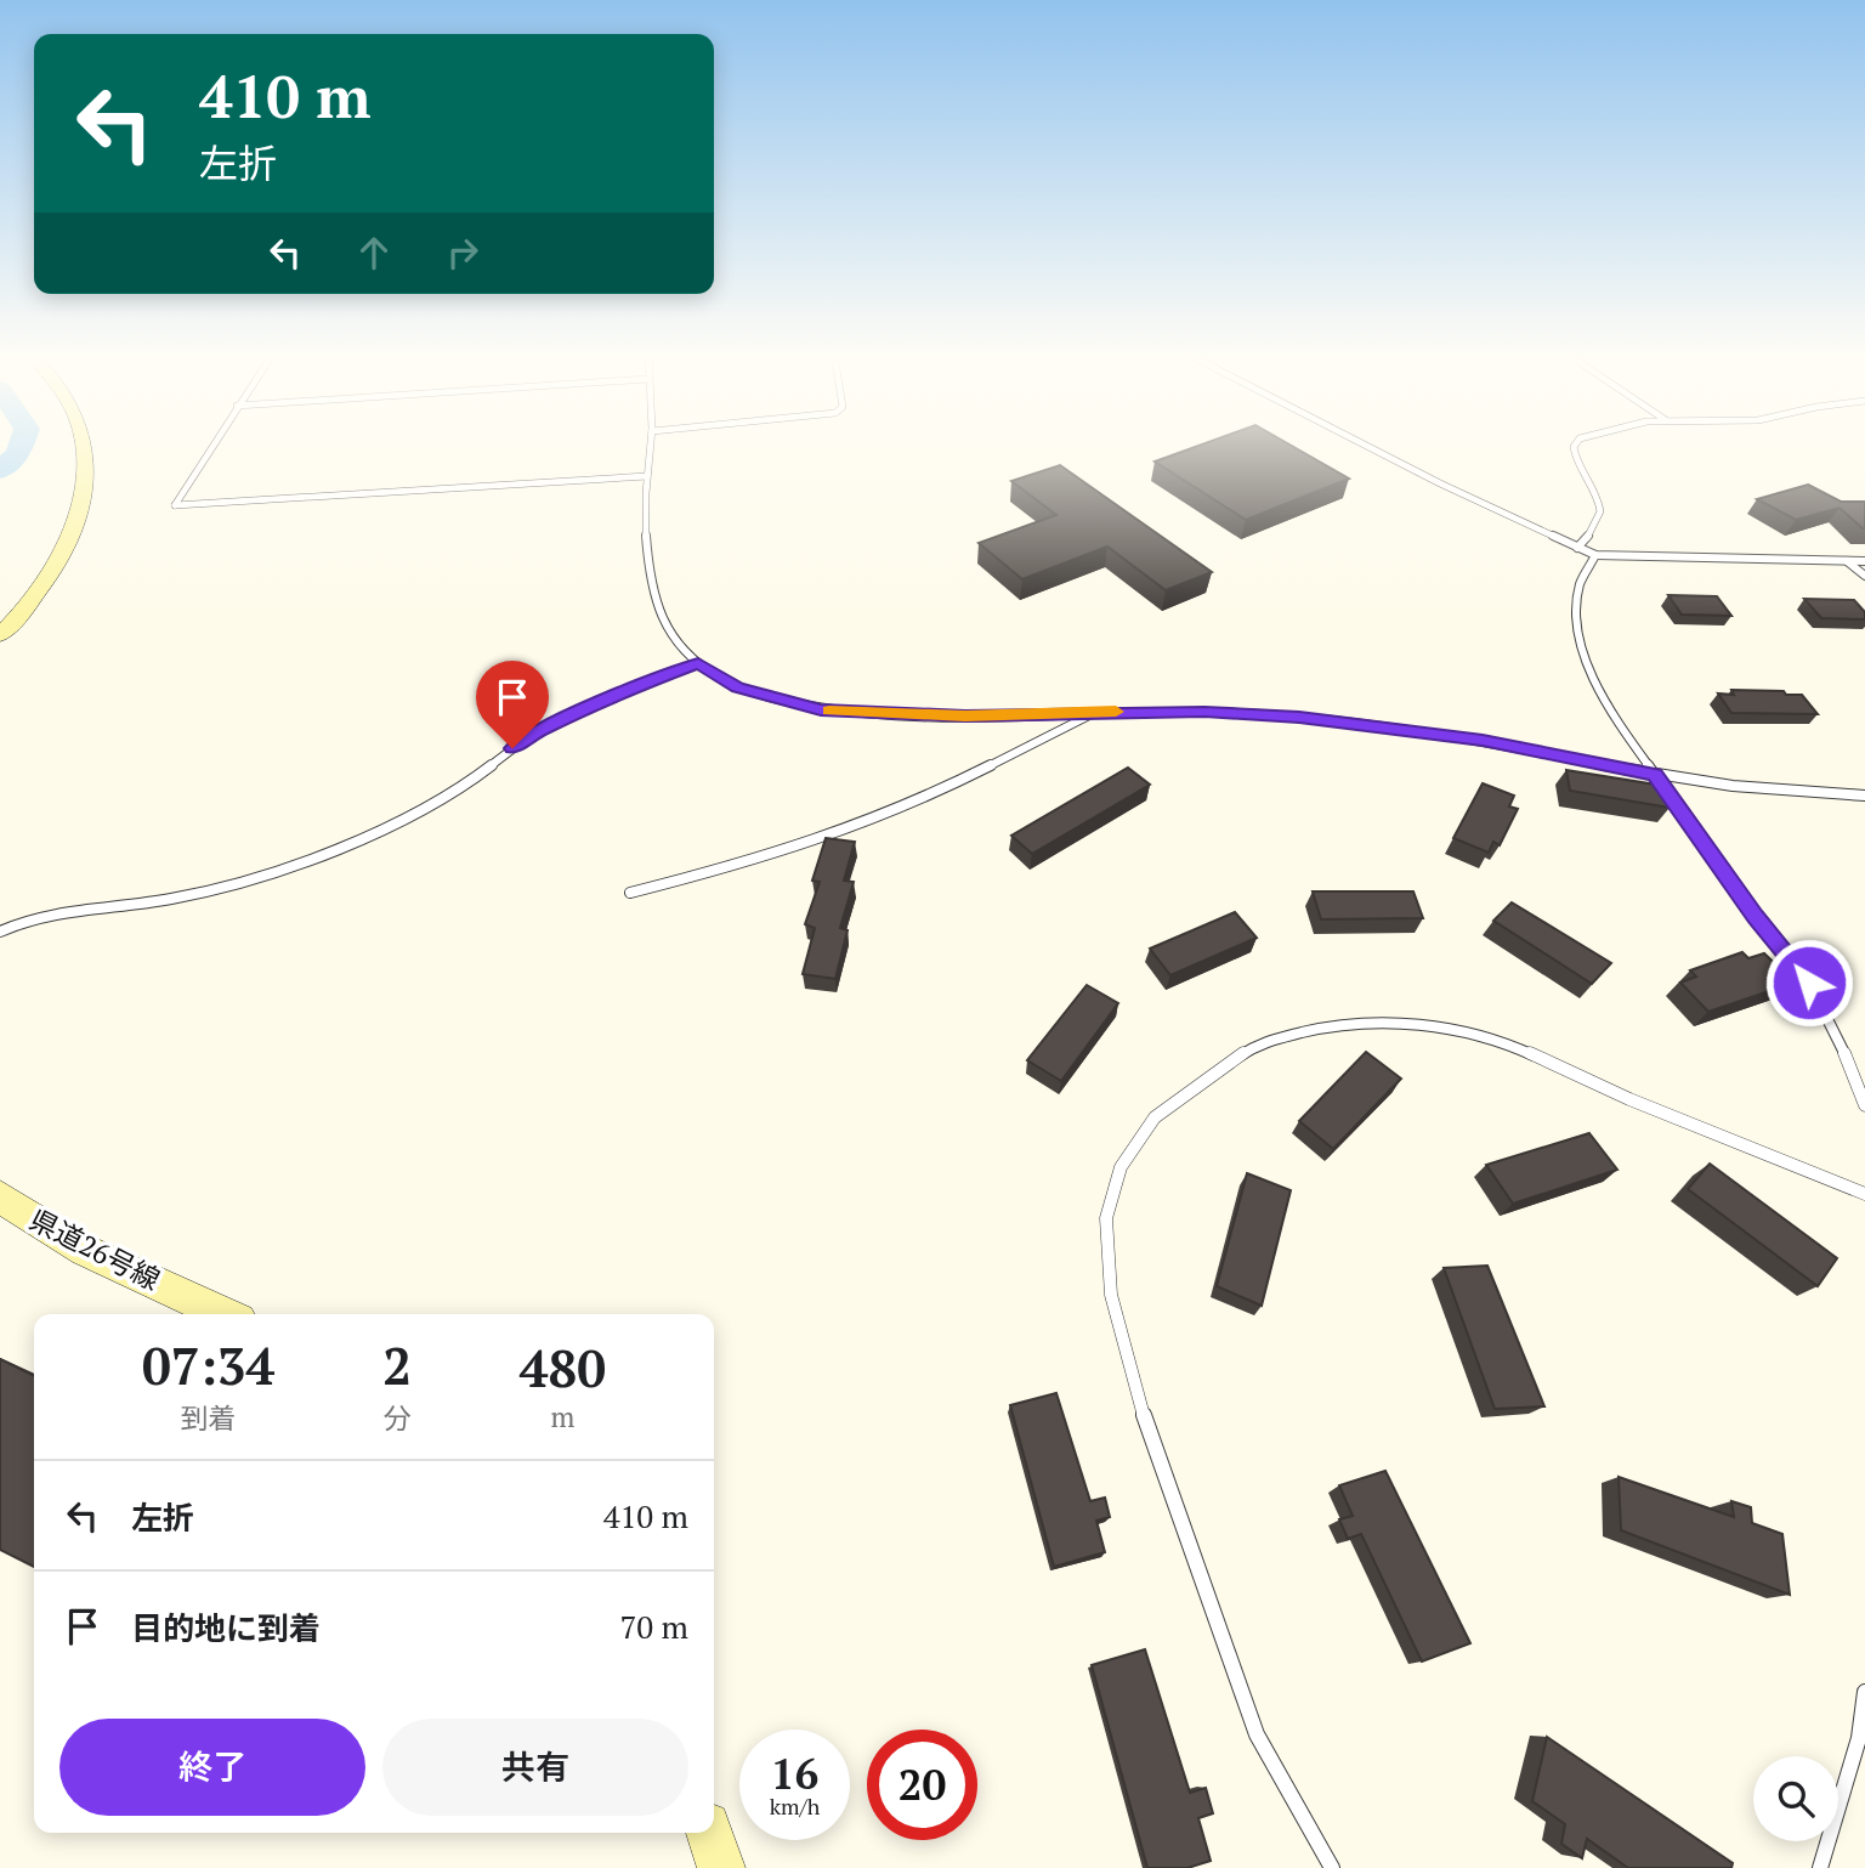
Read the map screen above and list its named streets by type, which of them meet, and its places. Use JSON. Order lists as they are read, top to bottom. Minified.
{"streets":{"main road":["県道26号線"]},"page":{"turn":["410 m","左折"],"eta":["07:34","到着","2","分","480","m"],"list":[{"name":"左折","value":"410 m"},{"name":"目的地に到着","value":"70 m"}],"buttons":["終了","共有"],"speed":"16 km/h","limit":"20"}}
